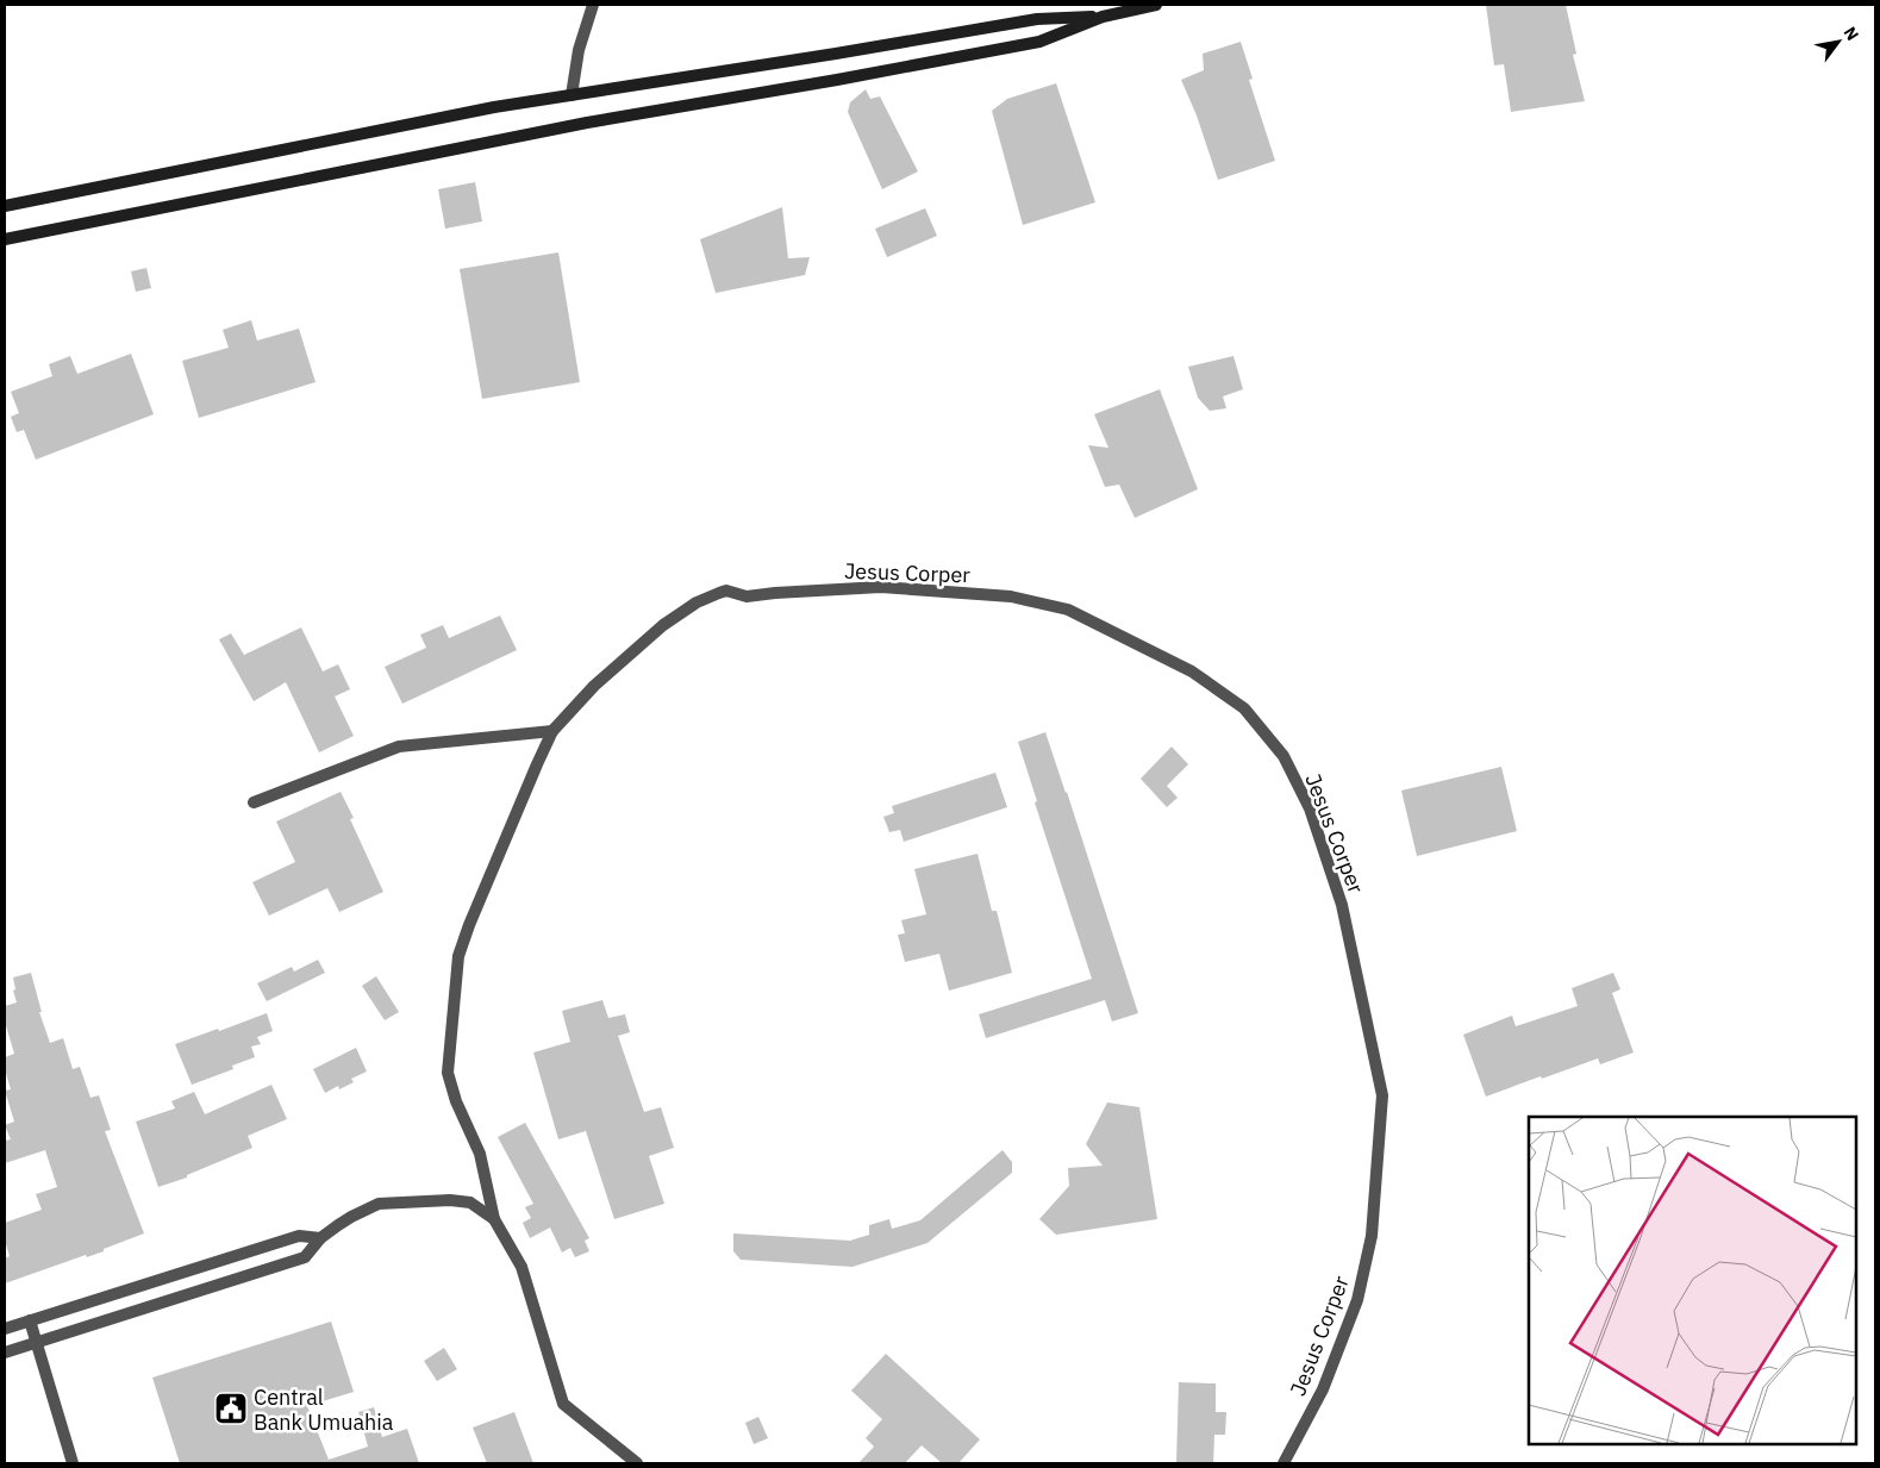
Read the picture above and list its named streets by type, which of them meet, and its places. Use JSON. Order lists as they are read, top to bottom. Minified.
{"streets":{"street":["Jesus Corper"]},"places":{"public building":["Central Bank Umuahia"]},"north":"top right"}
